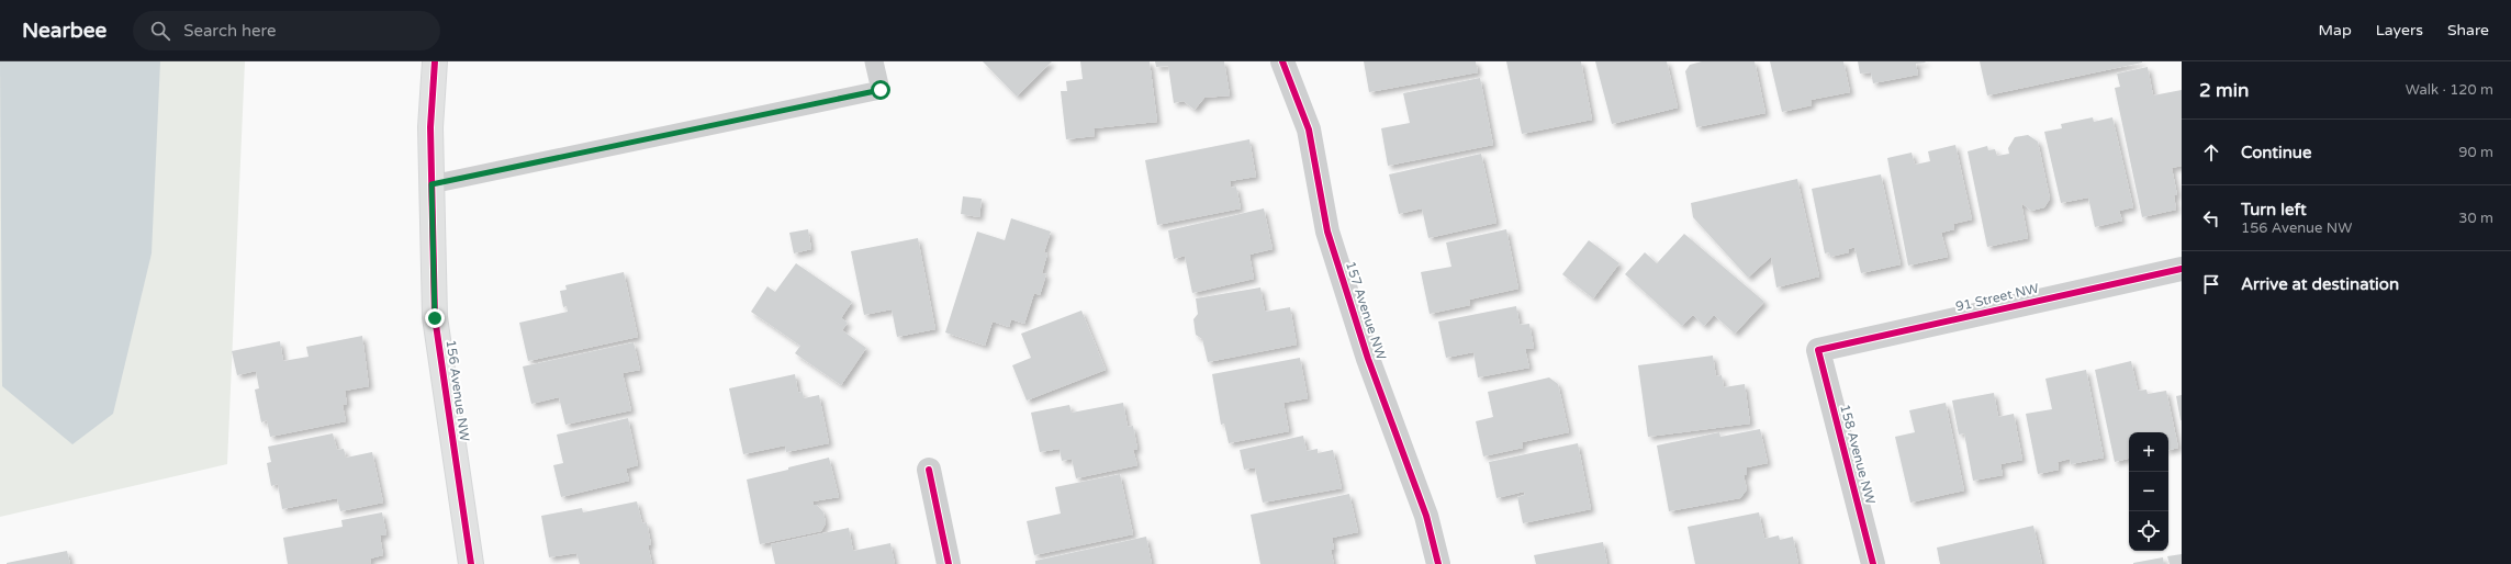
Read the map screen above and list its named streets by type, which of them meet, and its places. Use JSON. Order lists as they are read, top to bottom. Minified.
{"streets":{"street":["91 Street NW","157 Avenue NW","156 Avenue NW","158 Avenue NW"]},"crossings":[["91 Street NW","158 Avenue NW"]],"page":{"header":"Nearbee","search":"Search here","nav":["Map","Layers","Share"],"heading":["2 min","Walk · 120 m"],"list":[["Continue","90 m"],["Turn left","156 Avenue NW","30 m"],"Arrive at destination"],"map_buttons":["+","−"]}}
